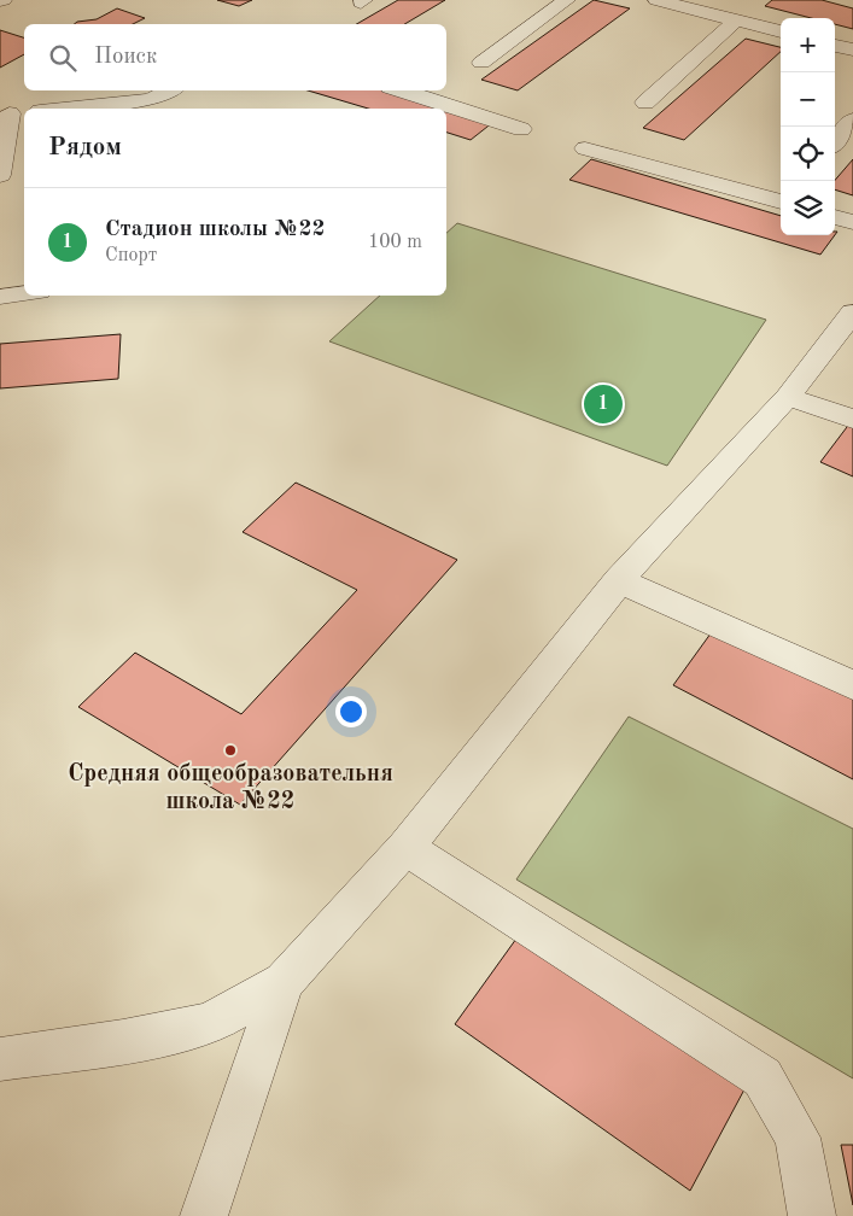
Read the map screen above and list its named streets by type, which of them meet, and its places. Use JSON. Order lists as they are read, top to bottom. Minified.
{"places":["Средняя общеобразовательня школа №22"],"page":{"map_buttons":["+","−"],"search":"Поиск","heading":"Рядом","list":[{"mark":"1","name":"Стадион школы №22","note":"Спорт","value":"100 m"}],"pins":"1"}}
